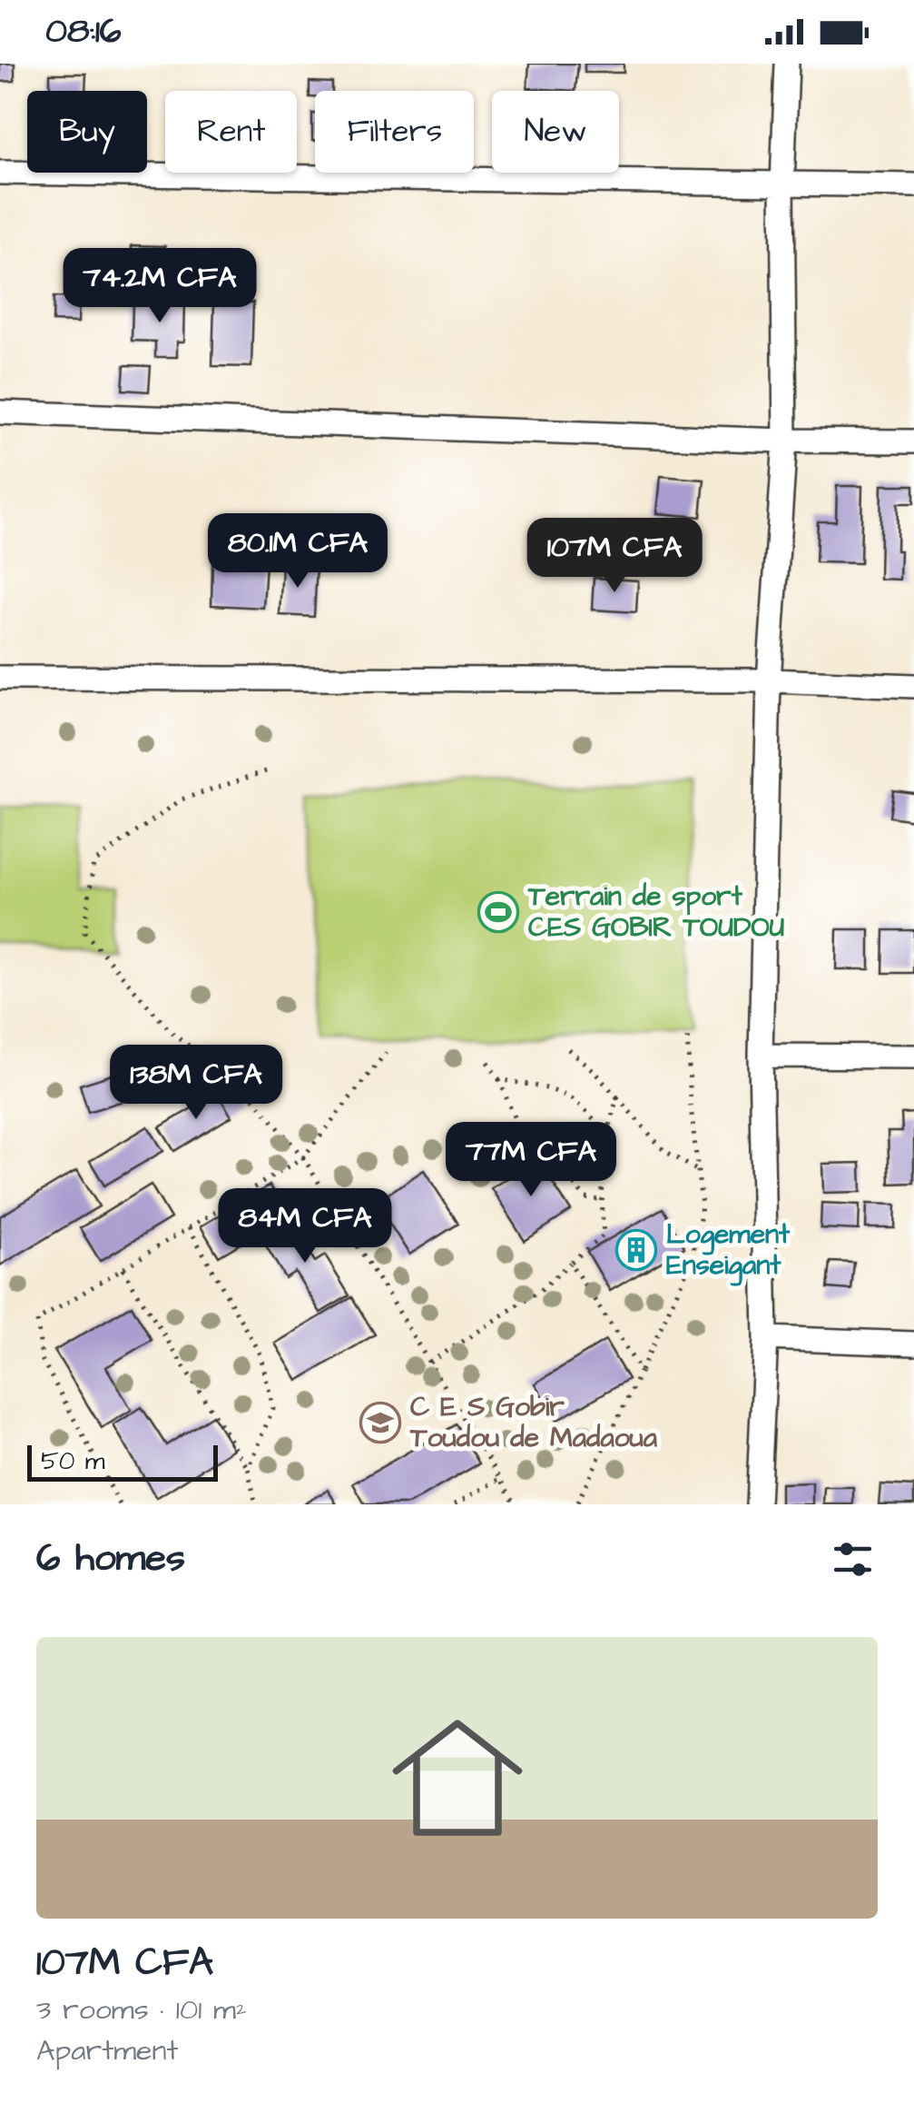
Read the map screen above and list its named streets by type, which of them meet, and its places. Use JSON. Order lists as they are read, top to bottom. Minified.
{"places":{"sports":["Terrain de sport CES GOBIR TOUDOU"],"building":["Logement Enseigant"],"school or university":["C E S Gobir Toudou de Madaoua"]},"scale_bar":"50 m","page":{"status":"08:16","chip":["Buy","Rent","Filters","New"],"price":["74.2M CFA","80.1M CFA","107M CFA","138M CFA","77M CFA","84M CFA"],"scale":"50 m","heading":"6 homes","list":[{"name":"107M CFA","note":"3 rooms · 101 m² · Apartment"}]}}
